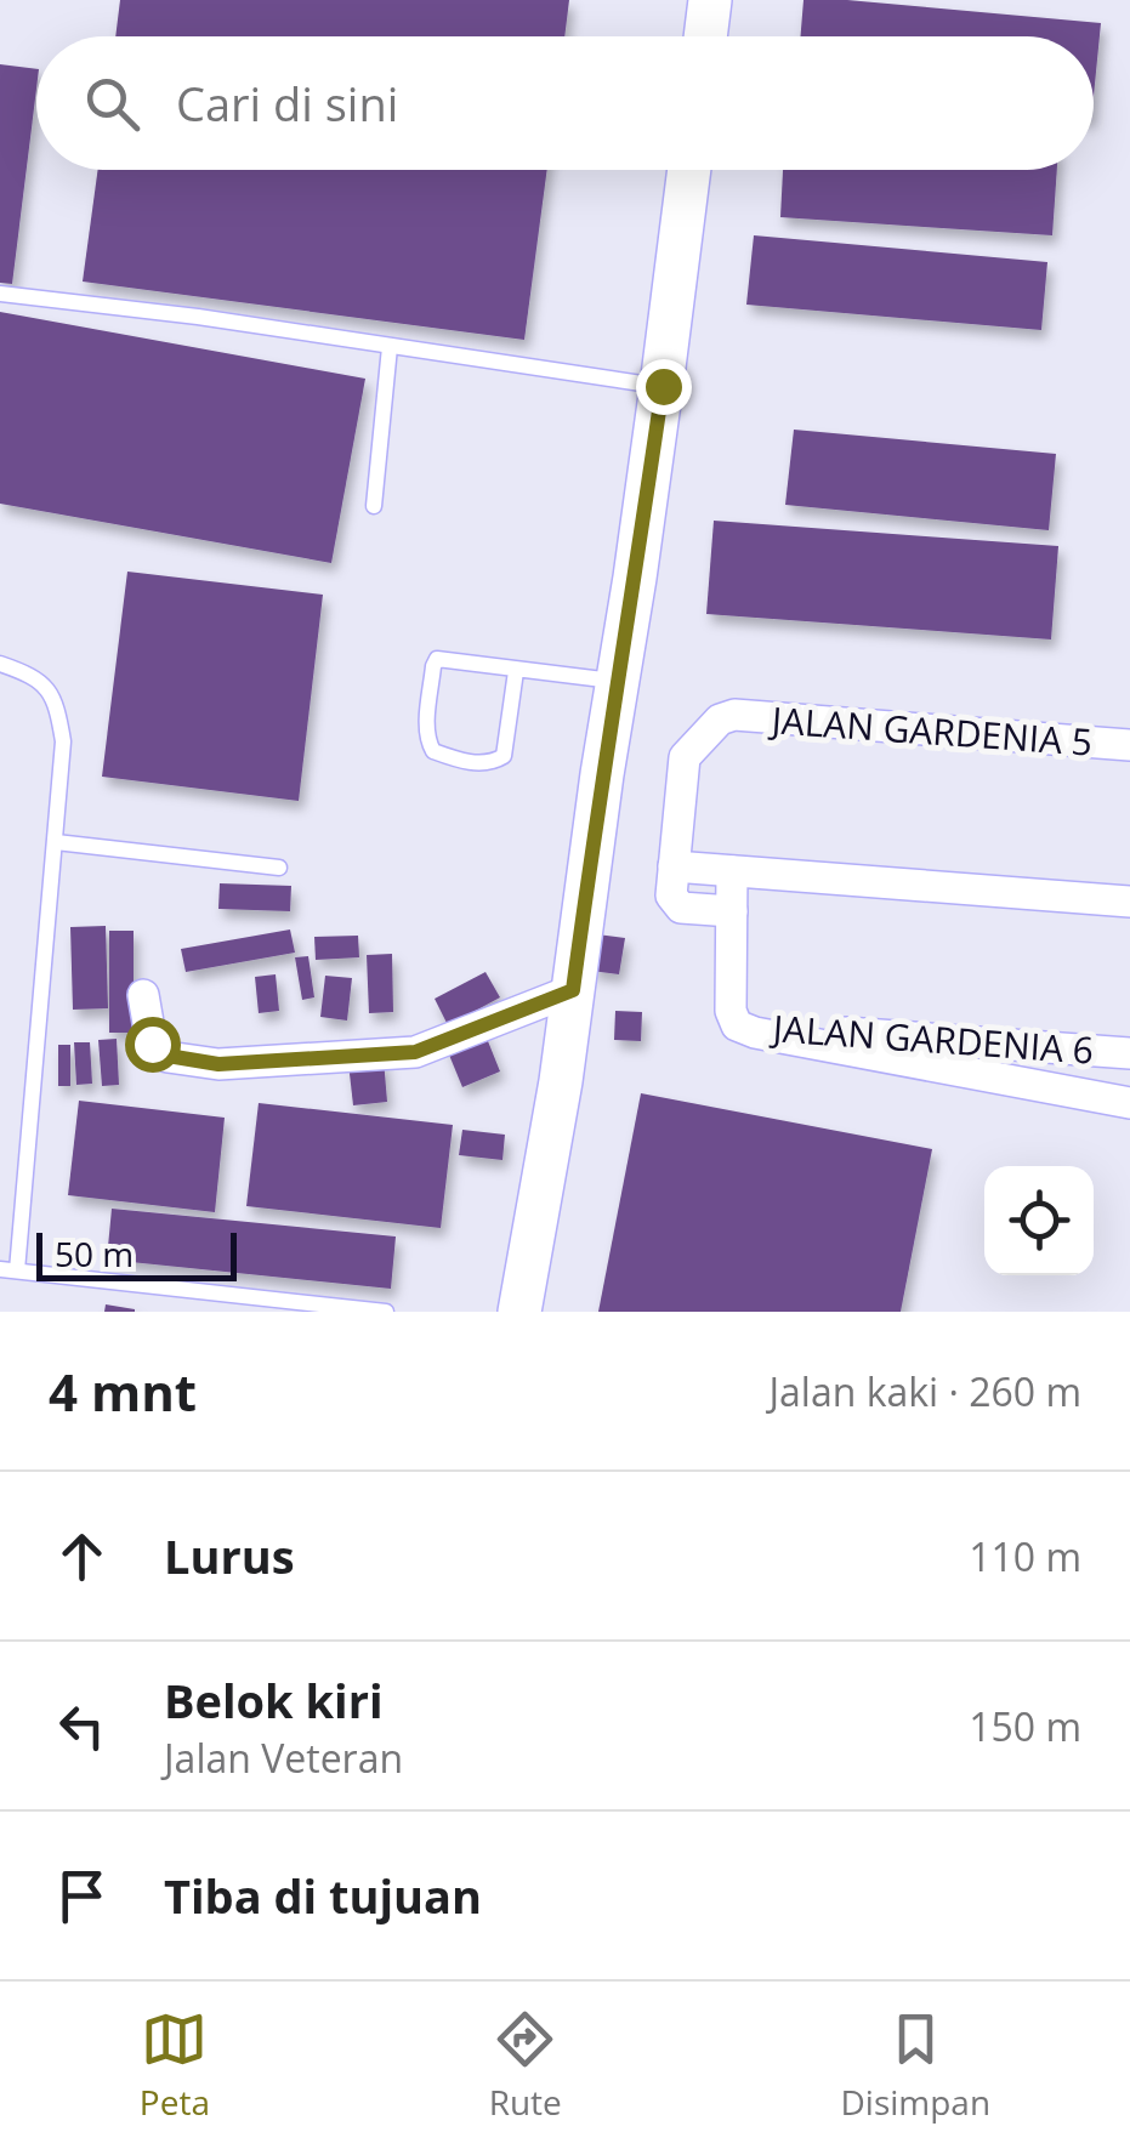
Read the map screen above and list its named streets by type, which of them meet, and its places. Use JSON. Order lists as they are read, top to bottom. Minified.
{"streets":{"street":["JALAN GARDENIA 5","JALAN GARDENIA 6"]},"scale_bar":"50 m","page":{"search":"Cari di sini","scale":"50 m","heading":["4 mnt","Jalan kaki · 260 m"],"list":[["Lurus","110 m"],["Belok kiri","Jalan Veteran","150 m"],"Tiba di tujuan"],"nav":["Peta","Rute","Disimpan"]}}
